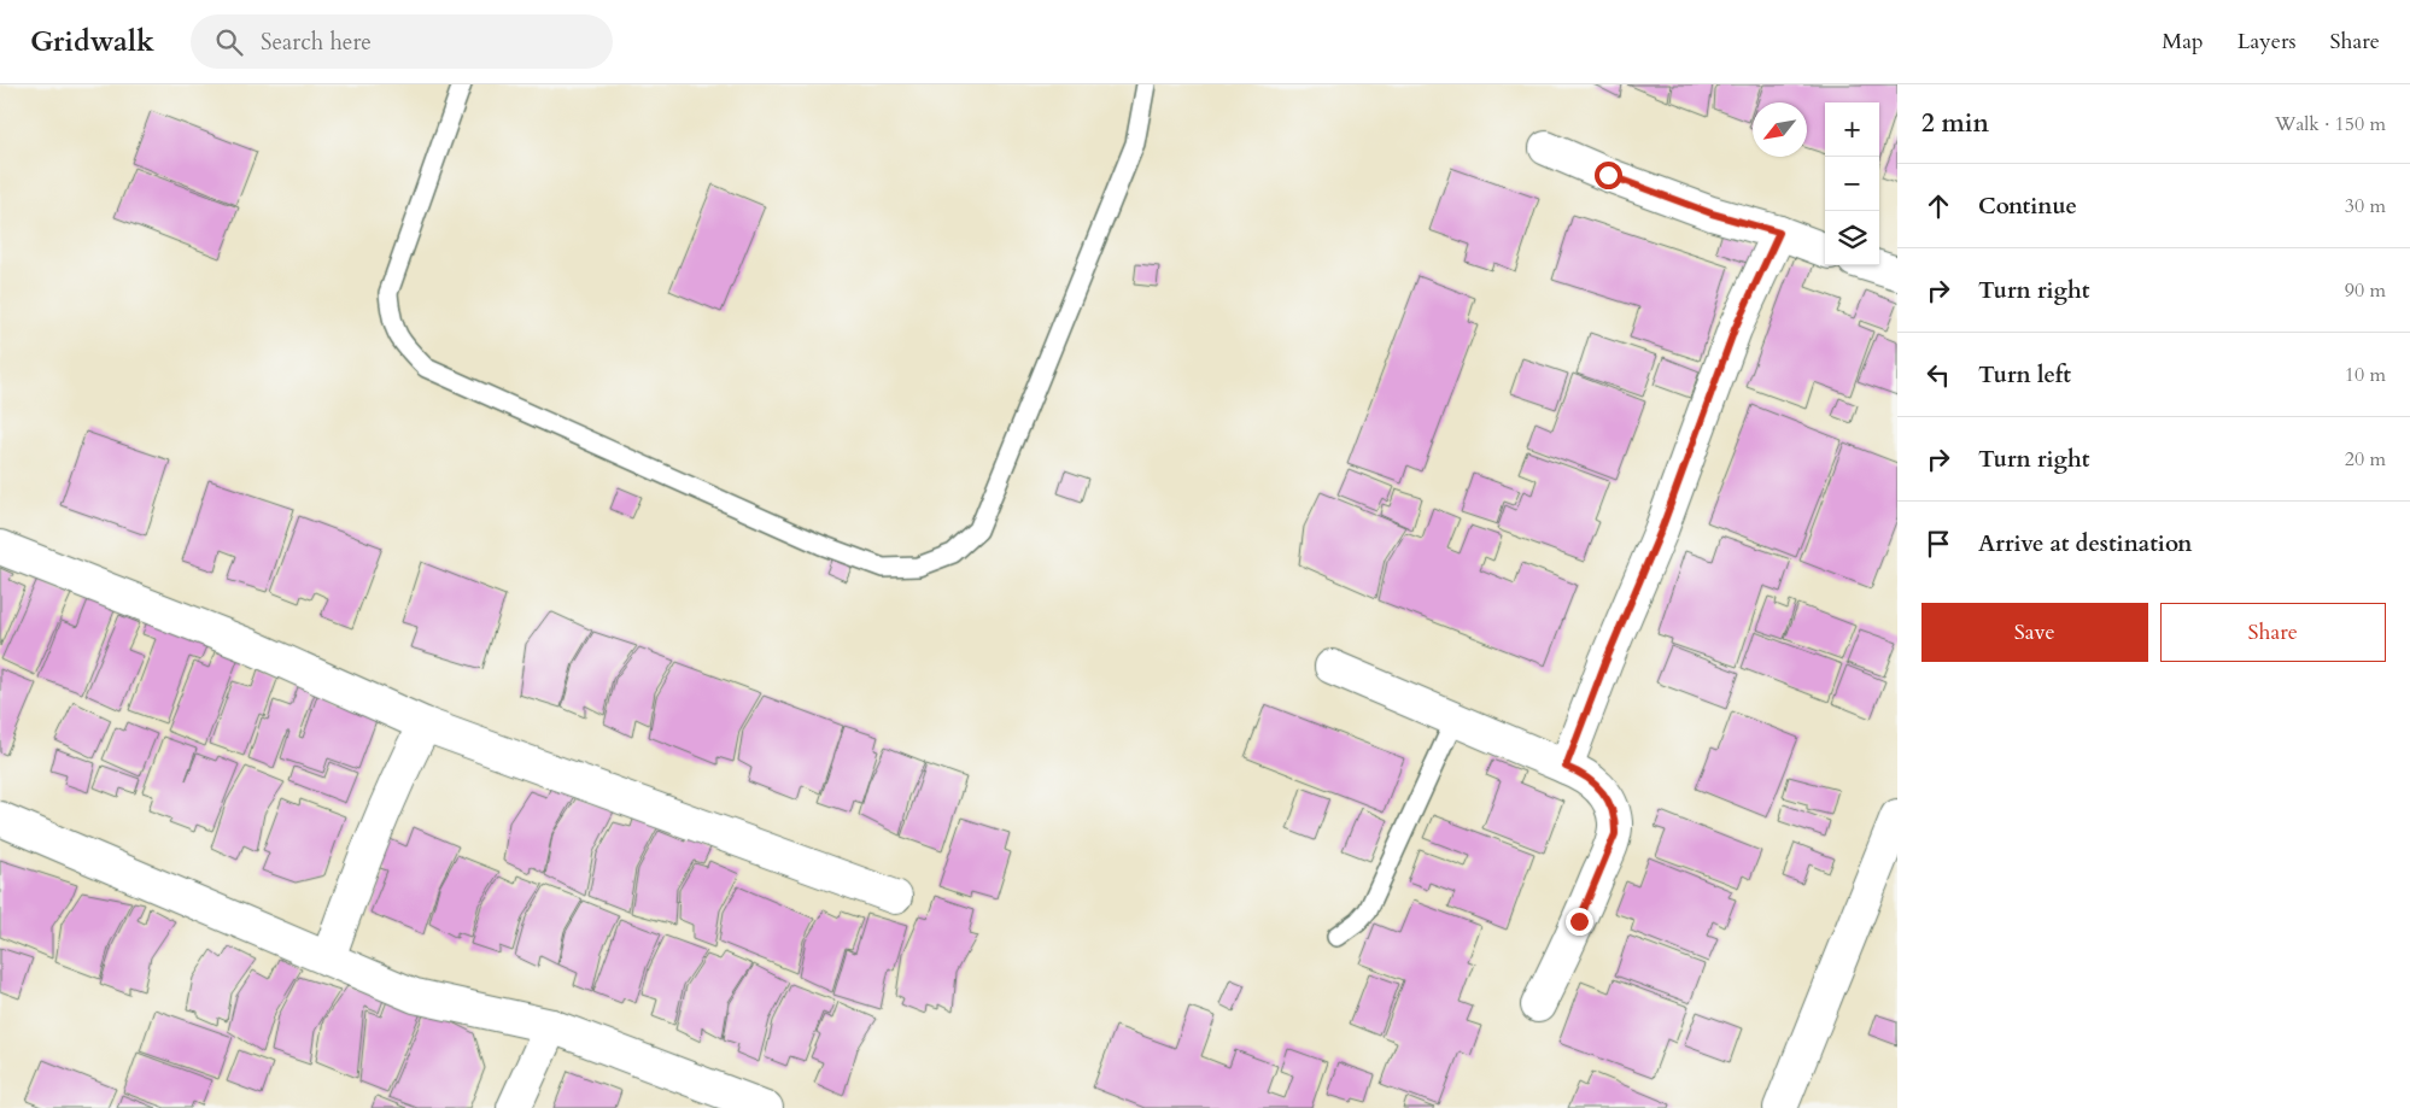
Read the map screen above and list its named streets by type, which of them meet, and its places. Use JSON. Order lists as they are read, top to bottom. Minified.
{"north":"bottom left","page":{"header":"Gridwalk","search":"Search here","nav":["Map","Layers","Share"],"heading":["2 min","Walk · 150 m"],"map_buttons":["+","−"],"list":[["Continue","30 m"],["Turn right","90 m"],["Turn left","10 m"],["Turn right","20 m"],"Arrive at destination"],"buttons":["Save","Share"]}}
